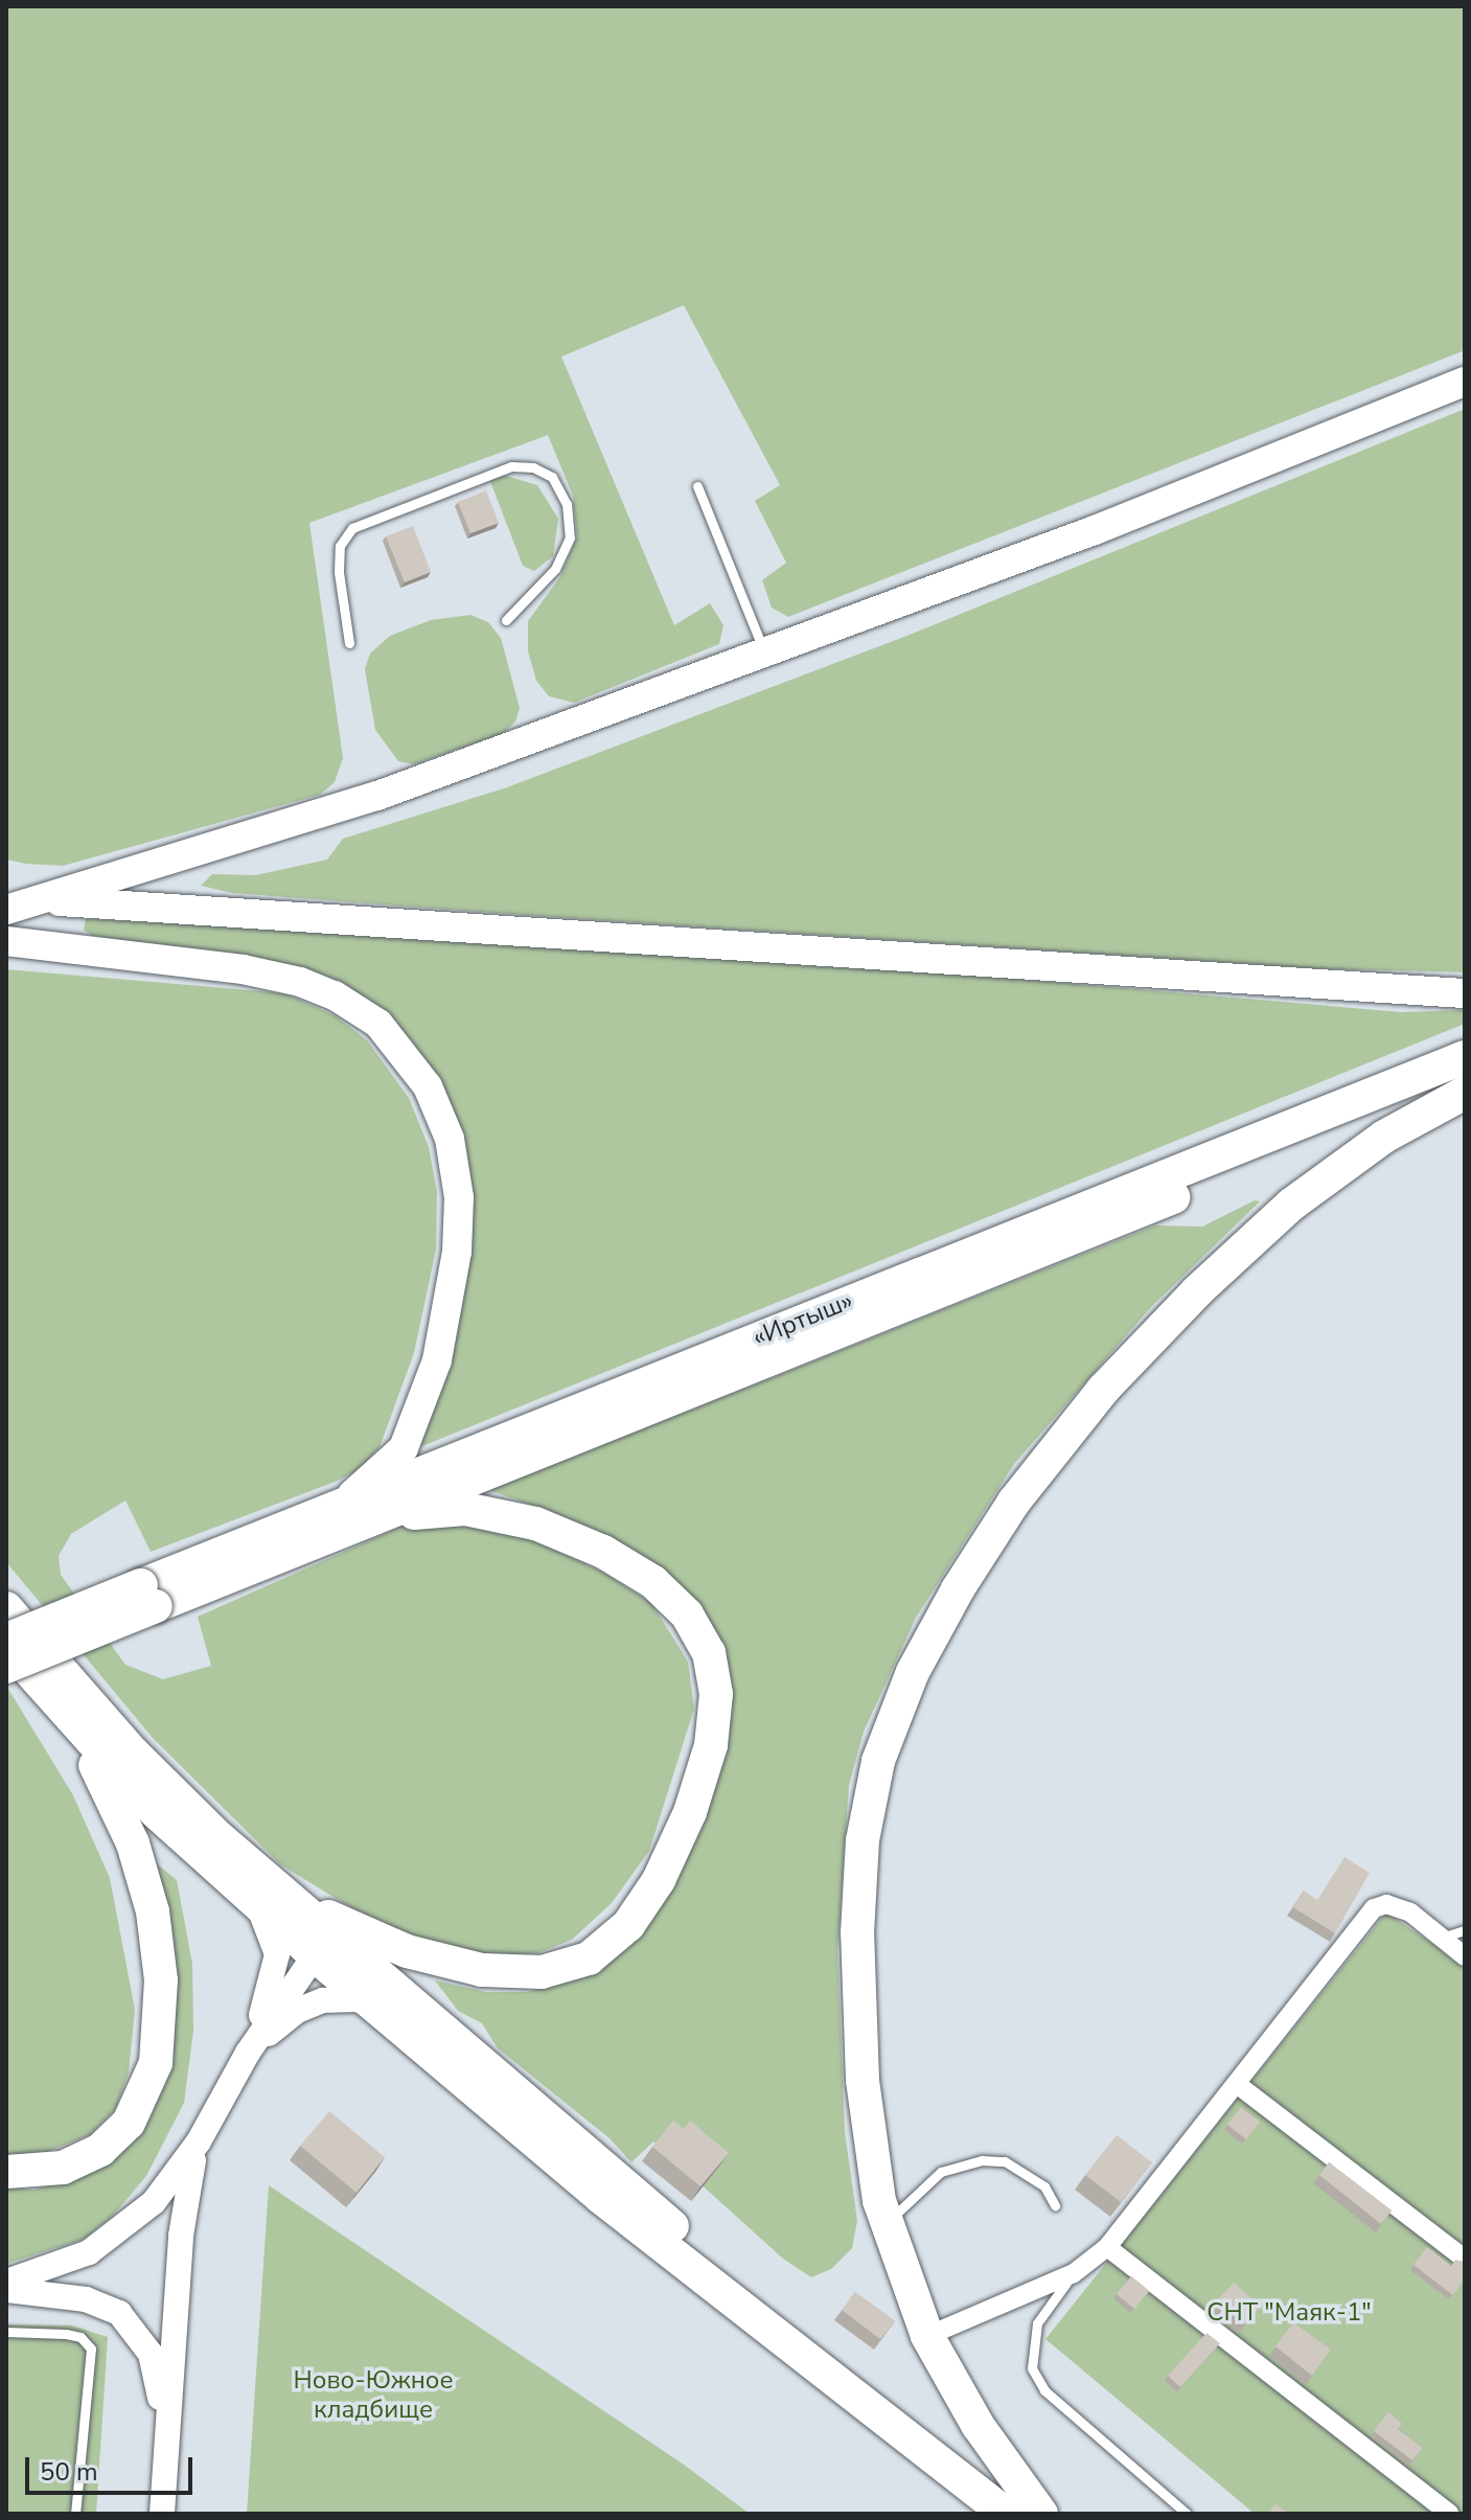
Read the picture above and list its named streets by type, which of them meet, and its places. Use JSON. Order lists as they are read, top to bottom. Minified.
{"streets":{"highway":["«Иртыш»"]},"parks":["СНТ \"Маяк-1\"","Ново-Южное кладбище"],"scale_bar":"50 m"}
